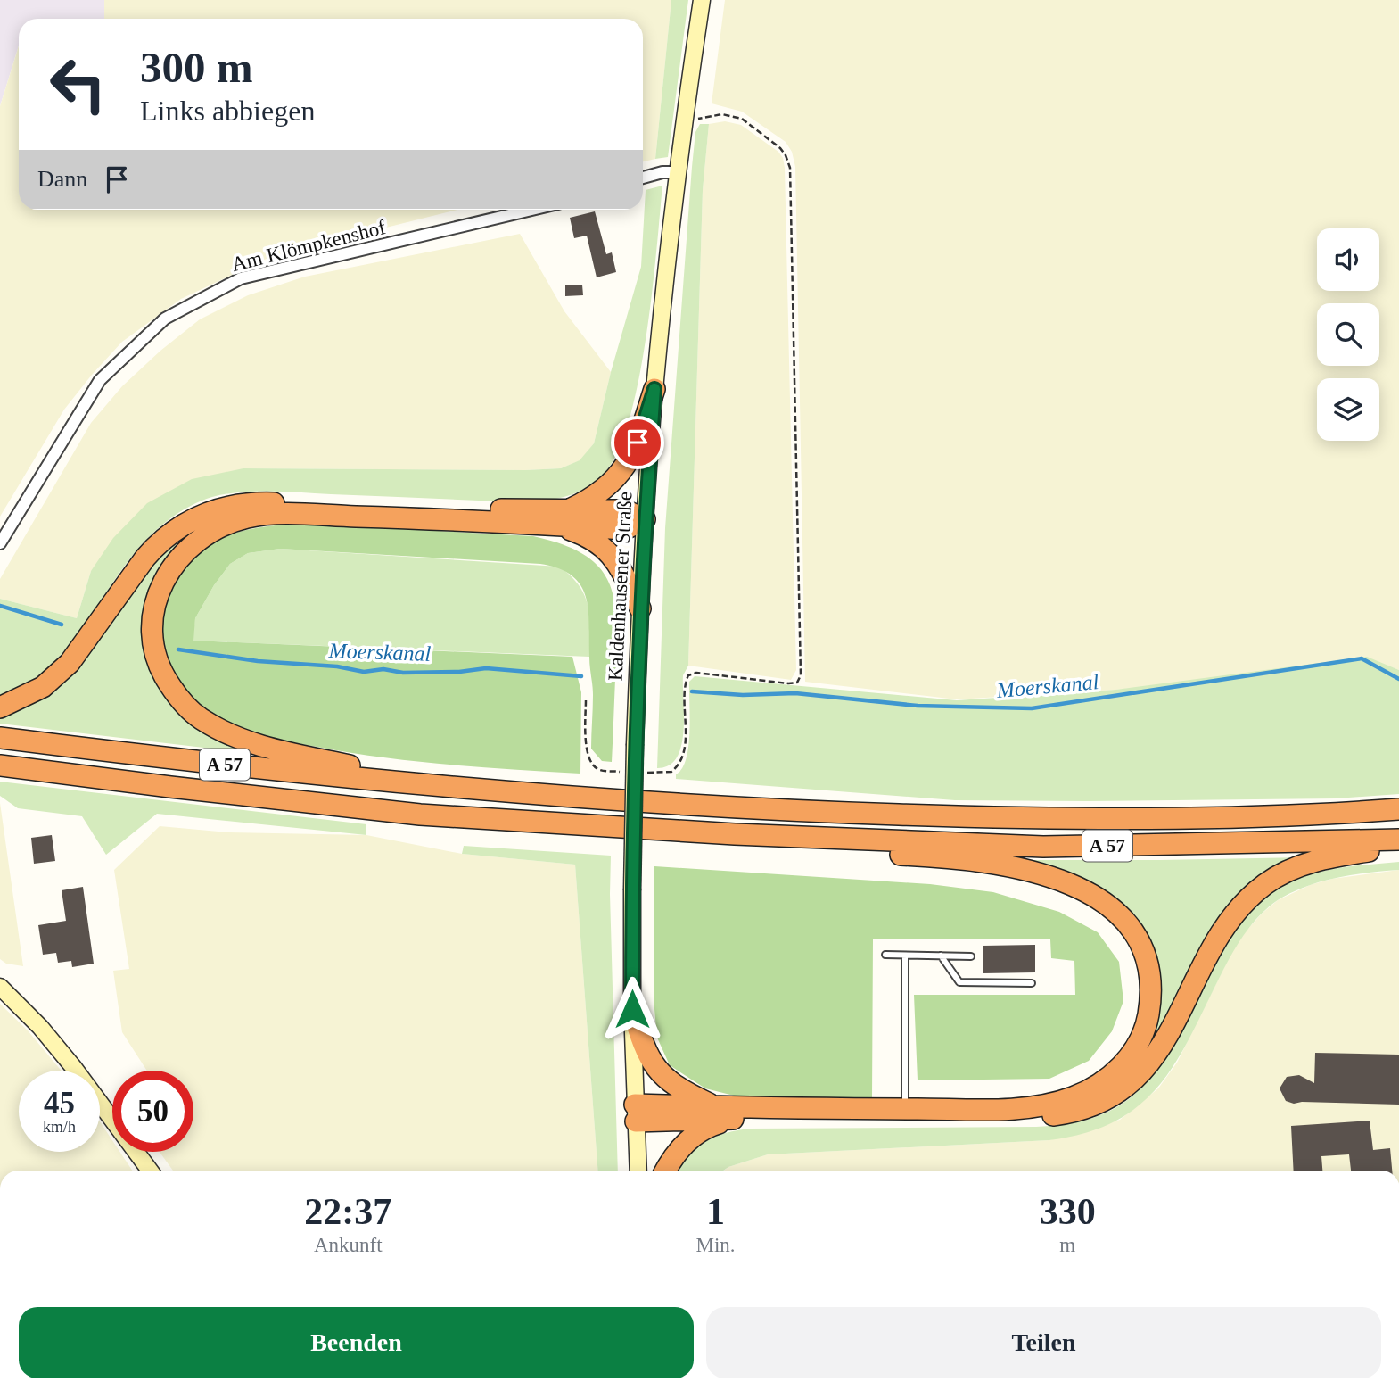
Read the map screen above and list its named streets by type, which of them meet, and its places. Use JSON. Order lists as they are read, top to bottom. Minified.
{"streets":{"highway":["A 57"],"main road":["Kaldenhausener Straße"],"street":["Am Klömpkenshof"]},"water":["Moerskanal"],"page":{"turn":["300 m","Links abbiegen"],"then":"Dann","speed":"45 km/h","limit":"50","eta":["22:37","Ankunft","1","Min.","330","m"],"buttons":["Beenden","Teilen"]}}
